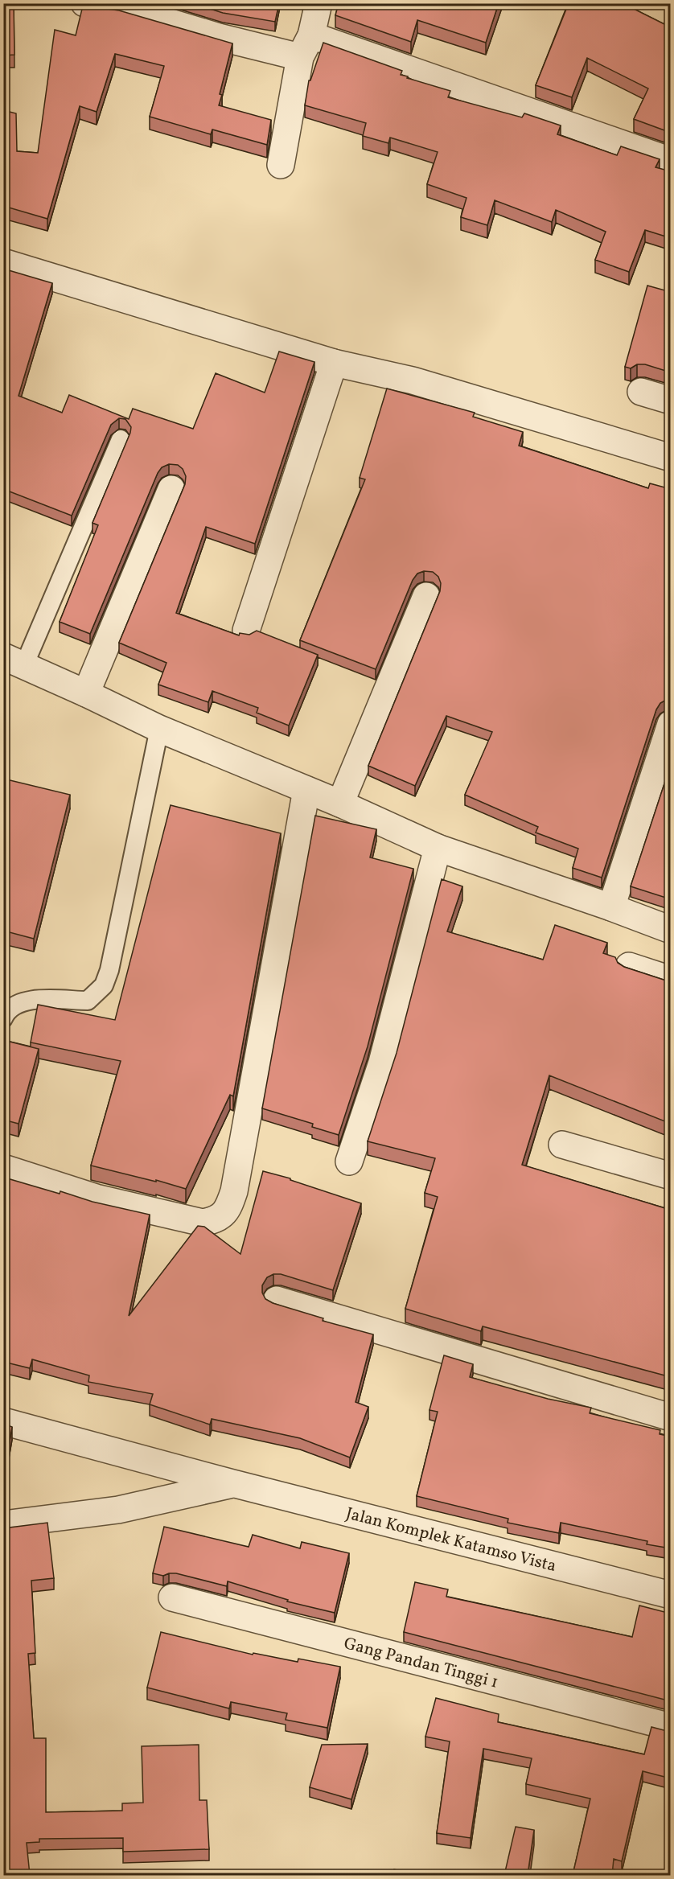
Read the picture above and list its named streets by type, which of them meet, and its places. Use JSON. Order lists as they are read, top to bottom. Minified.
{"streets":{"street":["Jalan Komplek Katamso Vista","Gang Pandan Tinggi 1"]}}
